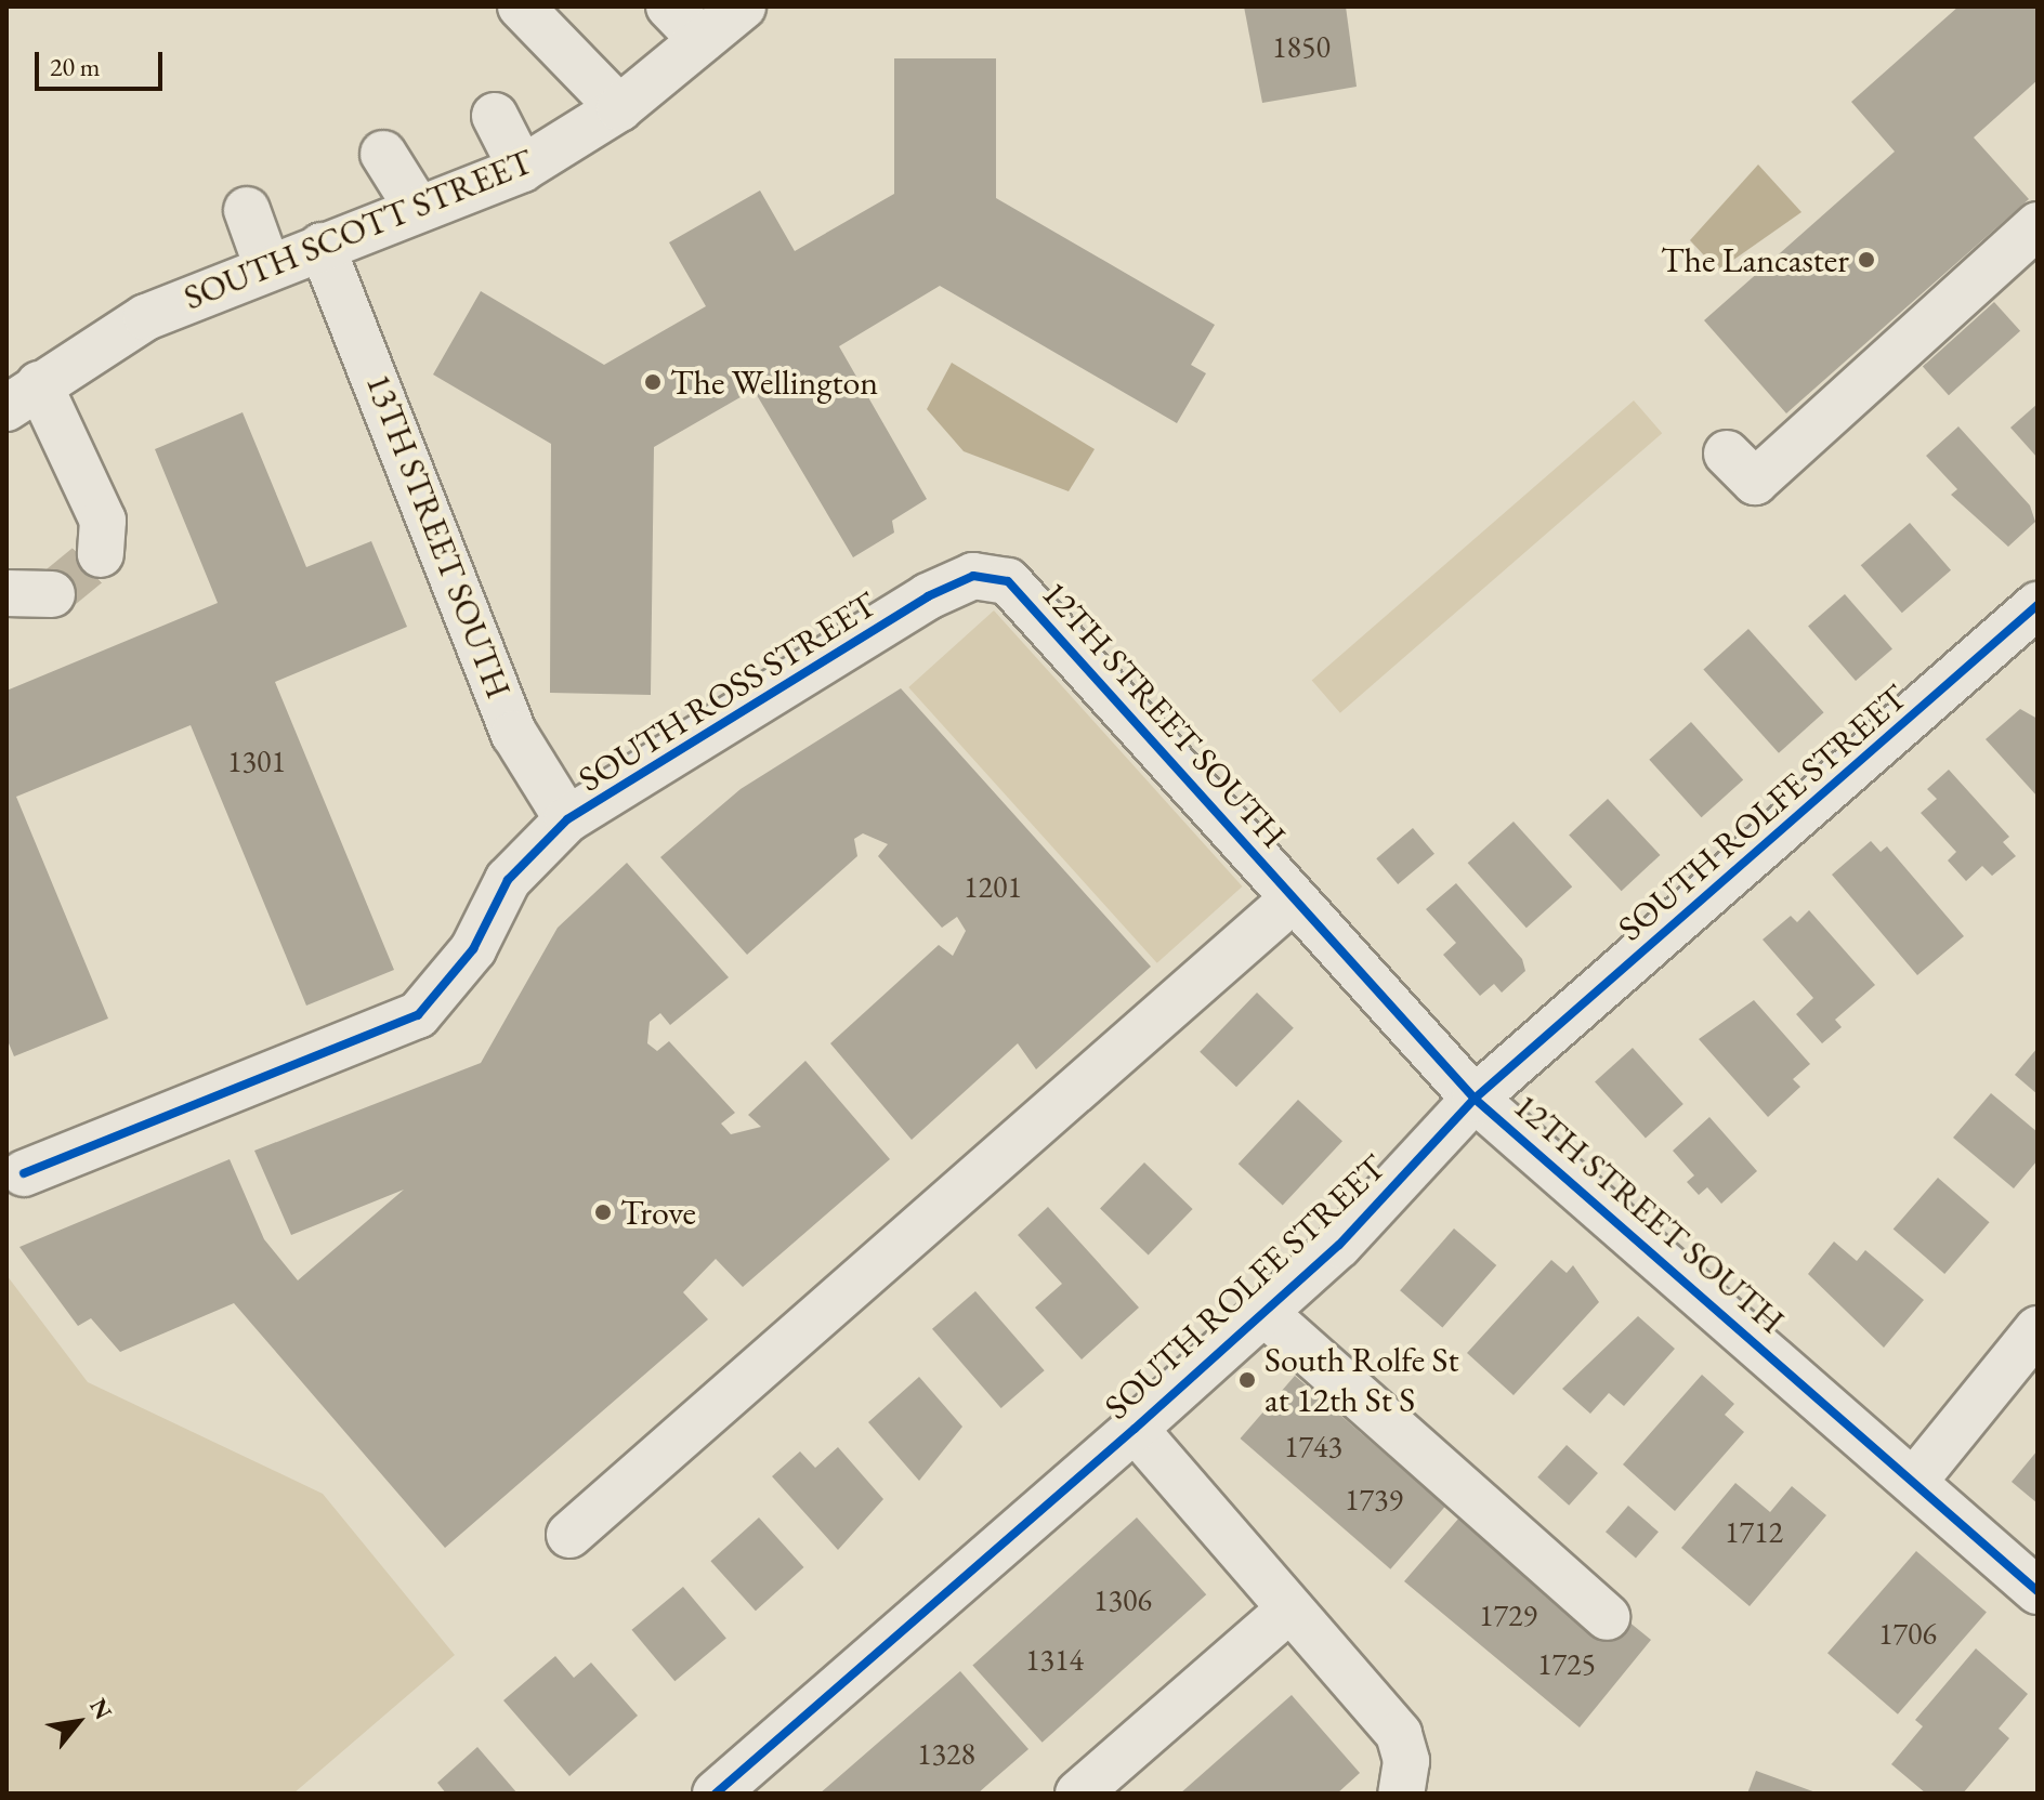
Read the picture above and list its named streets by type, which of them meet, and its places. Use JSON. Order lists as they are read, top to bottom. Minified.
{"streets":{"street":["SOUTH SCOTT STREET","13TH STREET SOUTH","SOUTH ROSS STREET","12TH STREET SOUTH","SOUTH ROLFE STREET"]},"crossings":[["SOUTH SCOTT STREET","13TH STREET SOUTH"],["13TH STREET SOUTH","SOUTH ROSS STREET"],["SOUTH ROSS STREET","12TH STREET SOUTH"],["12TH STREET SOUTH","SOUTH ROLFE STREET"]],"places":["The Lancaster","The Wellington","Trove","South Rolfe St at 12th St S"],"house_numbers":["1850","1301","1201","1743","1739","1712","1306","1729","1706","1314","1725","1328"],"scale_bar":"20 m","north":"top right"}
